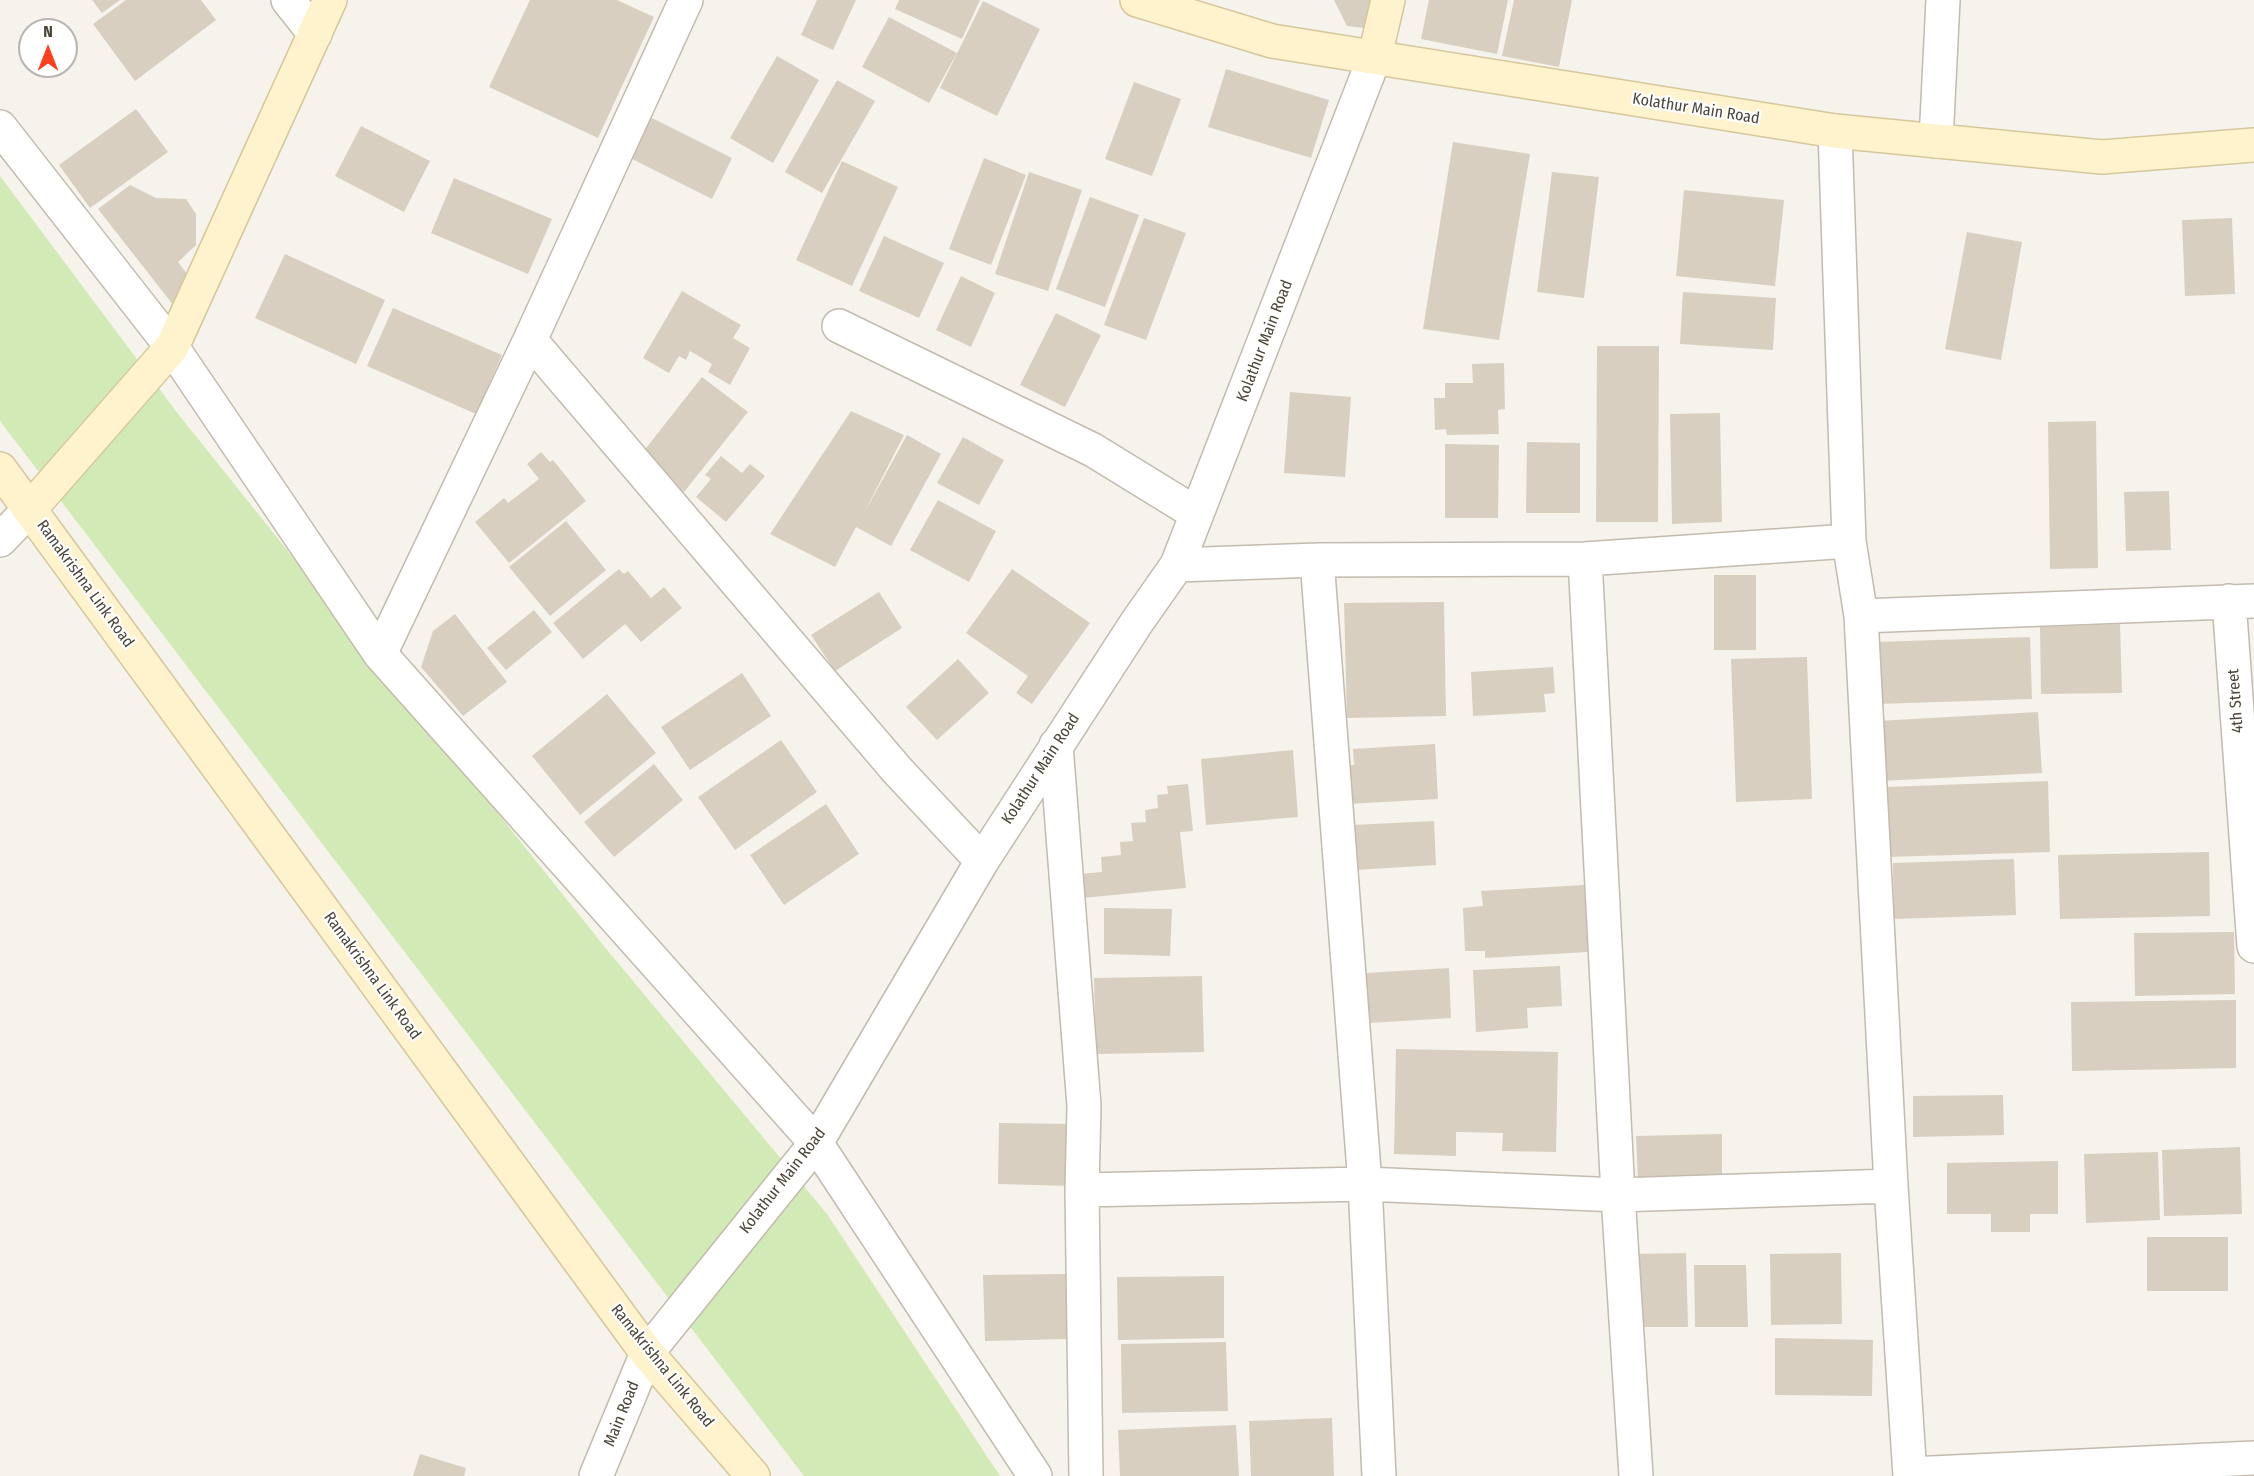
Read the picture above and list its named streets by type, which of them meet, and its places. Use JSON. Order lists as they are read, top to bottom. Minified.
{"streets":{"street":["Kolathur Main Road","Ramakrishna Link Road","4th Street","Main Road"]},"crossings":[["Kolathur Main Road","Ramakrishna Link Road"],["Kolathur Main Road","Main Road"],["Ramakrishna Link Road","Main Road"]],"north":"top"}
